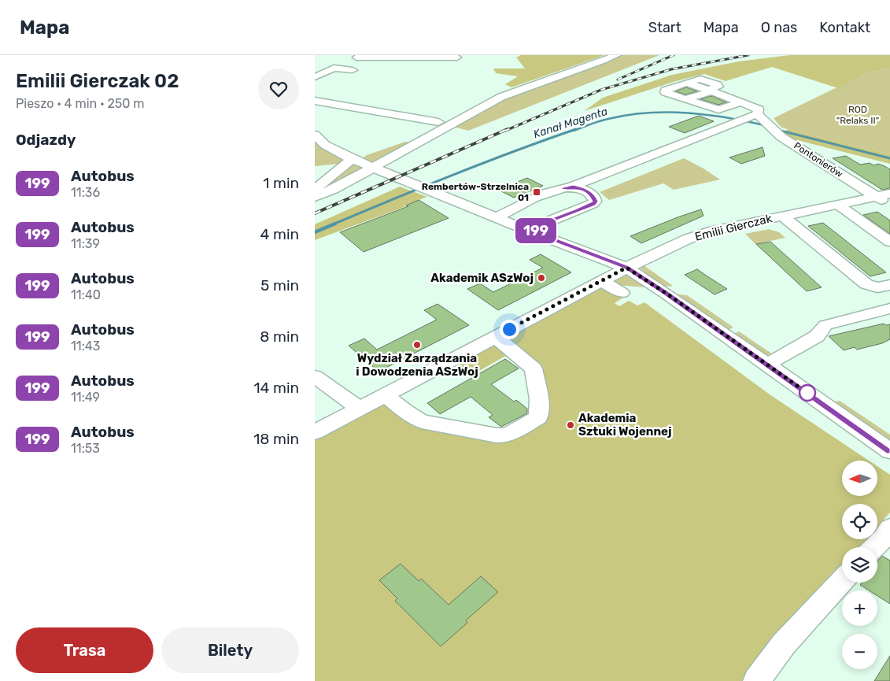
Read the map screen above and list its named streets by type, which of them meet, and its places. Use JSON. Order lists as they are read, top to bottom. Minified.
{"streets":{"street":["Pontonierów","Emilii Gierczak"]},"crossings":[["Pontonierów","Emilii Gierczak"]],"water":["Kanał Magenta"],"parks":["ROD \"Relaks II\""],"places":{"transit":["Rembertów-Strzelnica 01"],"other":["Akademik ASzWoj","Wydział Zarządzania i Dowodzenia ASzWoj","Akademia Sztuki Wojennej"]},"lines":["bus line 199"],"north":"left","page":{"header":"Mapa","nav":["Start","Mapa","O nas","Kontakt"],"heading":[["Emilii Gierczak 02","Pieszo · 4 min · 250 m"],"Odjazdy"],"on_map":"199","list":[{"mark":"199","name":"Autobus","note":"11:36","value":"1 min"},{"mark":"199","name":"Autobus","note":"11:39","value":"4 min"},{"mark":"199","name":"Autobus","note":"11:40","value":"5 min"},{"mark":"199","name":"Autobus","note":"11:43","value":"8 min"},{"mark":"199","name":"Autobus","note":"11:49","value":"14 min"},{"mark":"199","name":"Autobus","note":"11:53","value":"18 min"}],"map_buttons":["+","−"],"buttons":["Trasa","Bilety"]}}
